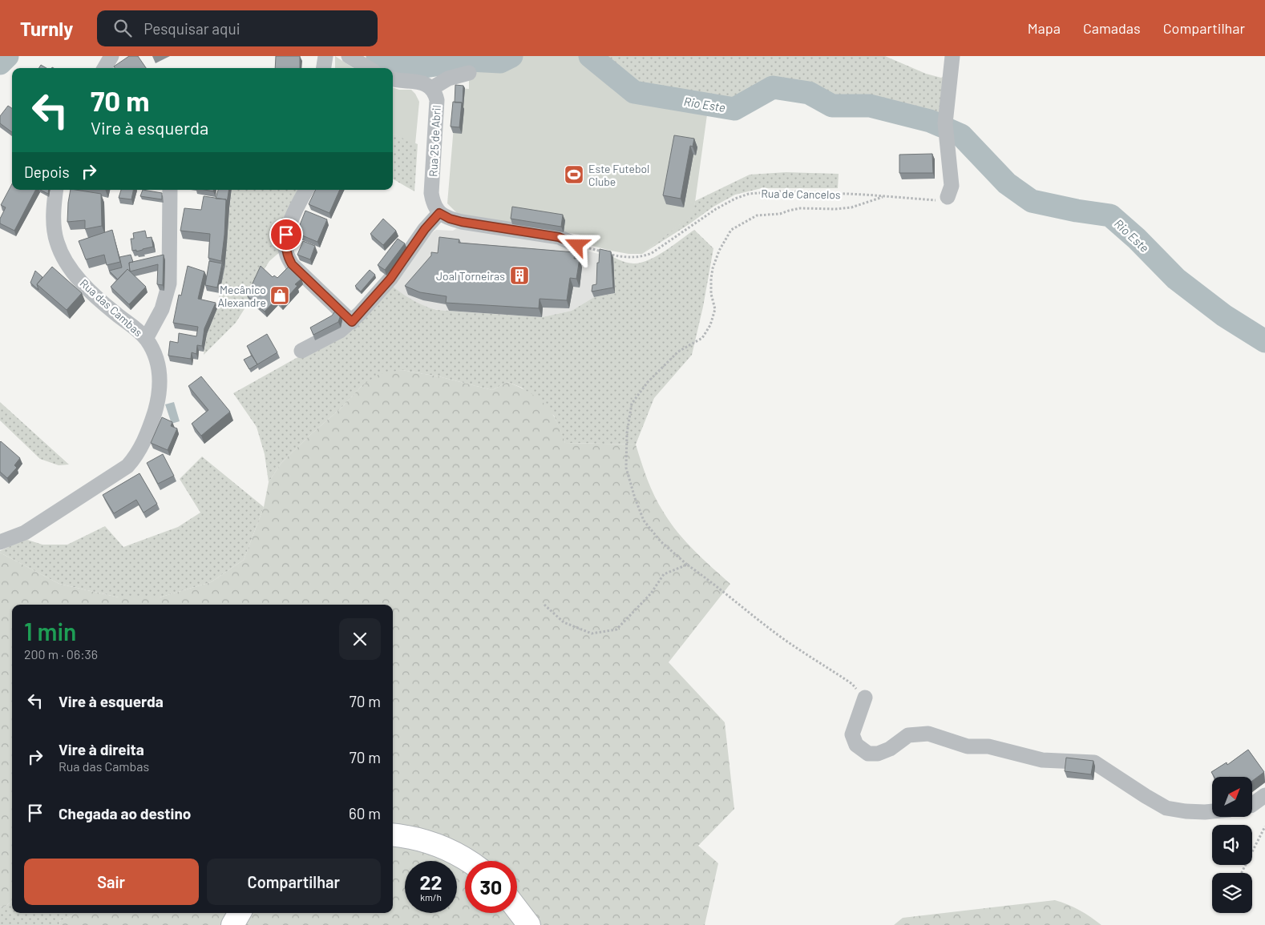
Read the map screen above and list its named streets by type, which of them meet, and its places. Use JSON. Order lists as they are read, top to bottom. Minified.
{"streets":{"street":["Rua 25 de Abril","Rua das Cambas"],"path":["Rua de Cancelos"]},"water":["Rio Este"],"places":{"sports":["Este Futebol Clube"],"building":["Joal Torneiras"],"shop":["Mecânico Alexandre"]},"north":"top right","page":{"header":"Turnly","search":"Pesquisar aqui","nav":["Mapa","Camadas","Compartilhar"],"turn":["70 m","Vire à esquerda"],"then":"Depois","heading":["1 min","200 m · 06:36"],"list":[{"name":"Vire à esquerda","value":"70 m"},{"name":"Vire à direita","note":"Rua das Cambas","value":"70 m"},{"name":"Chegada ao destino","value":"60 m"}],"buttons":["Sair","Compartilhar"],"speed":"22 km/h","limit":"30"}}
